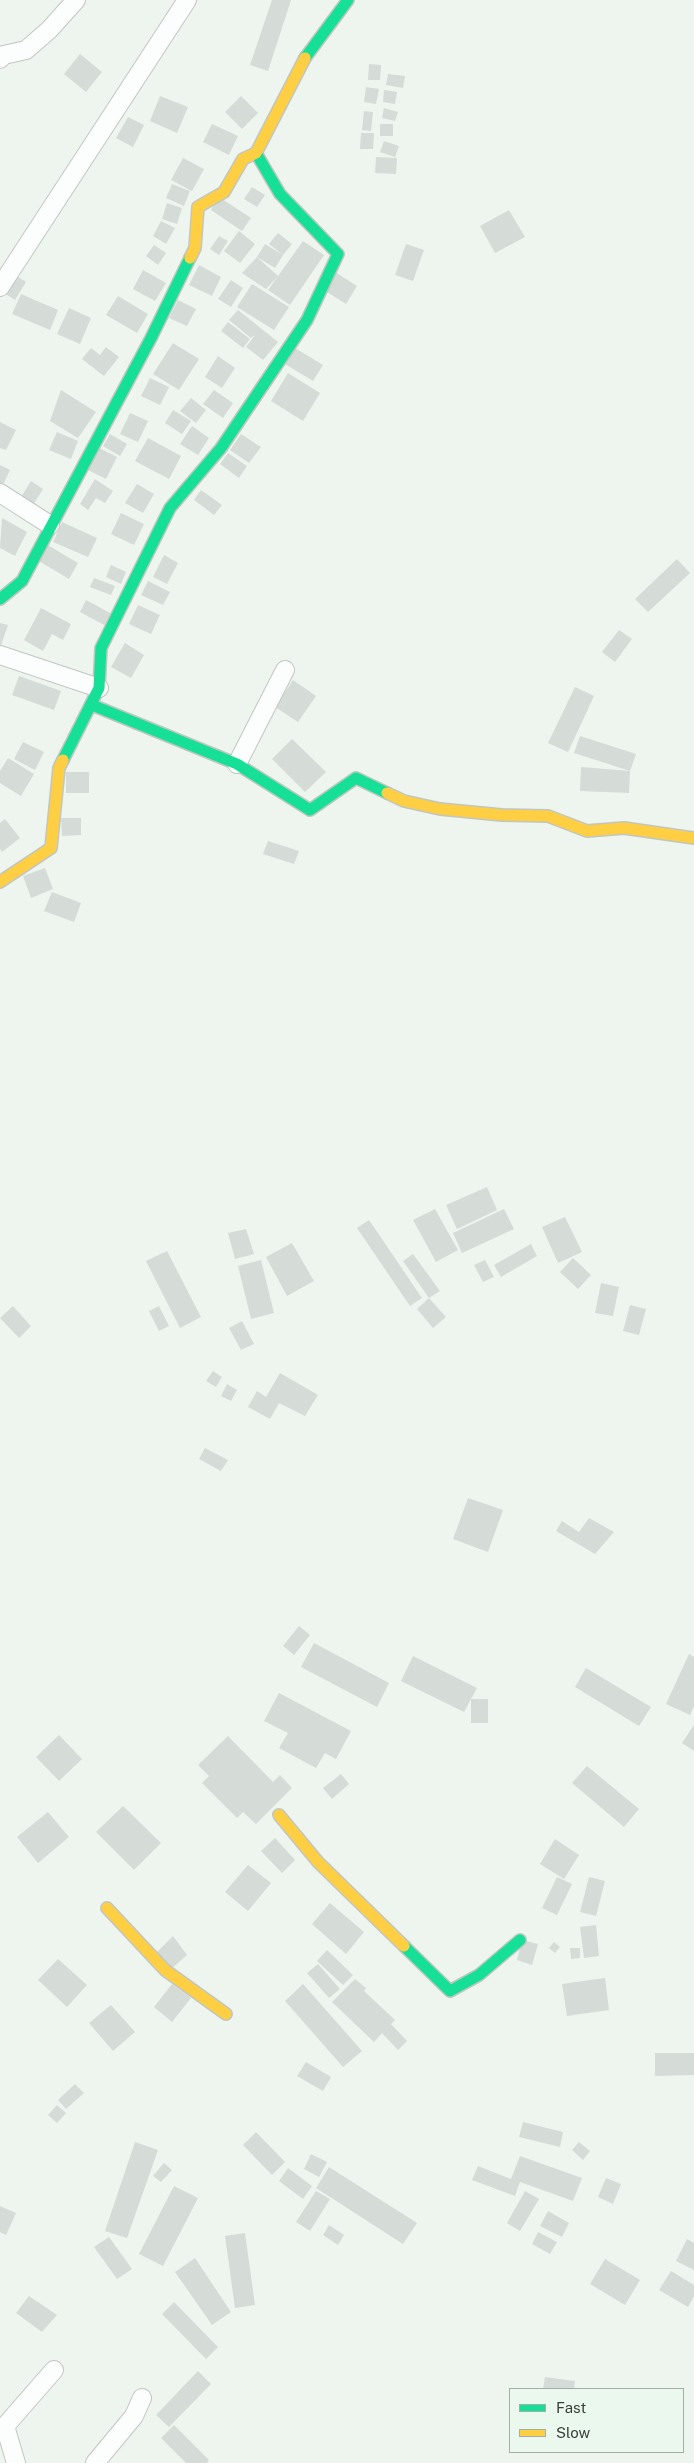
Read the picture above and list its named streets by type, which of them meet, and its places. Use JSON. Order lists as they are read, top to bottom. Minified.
{"legend":["Fast","Slow"]}
